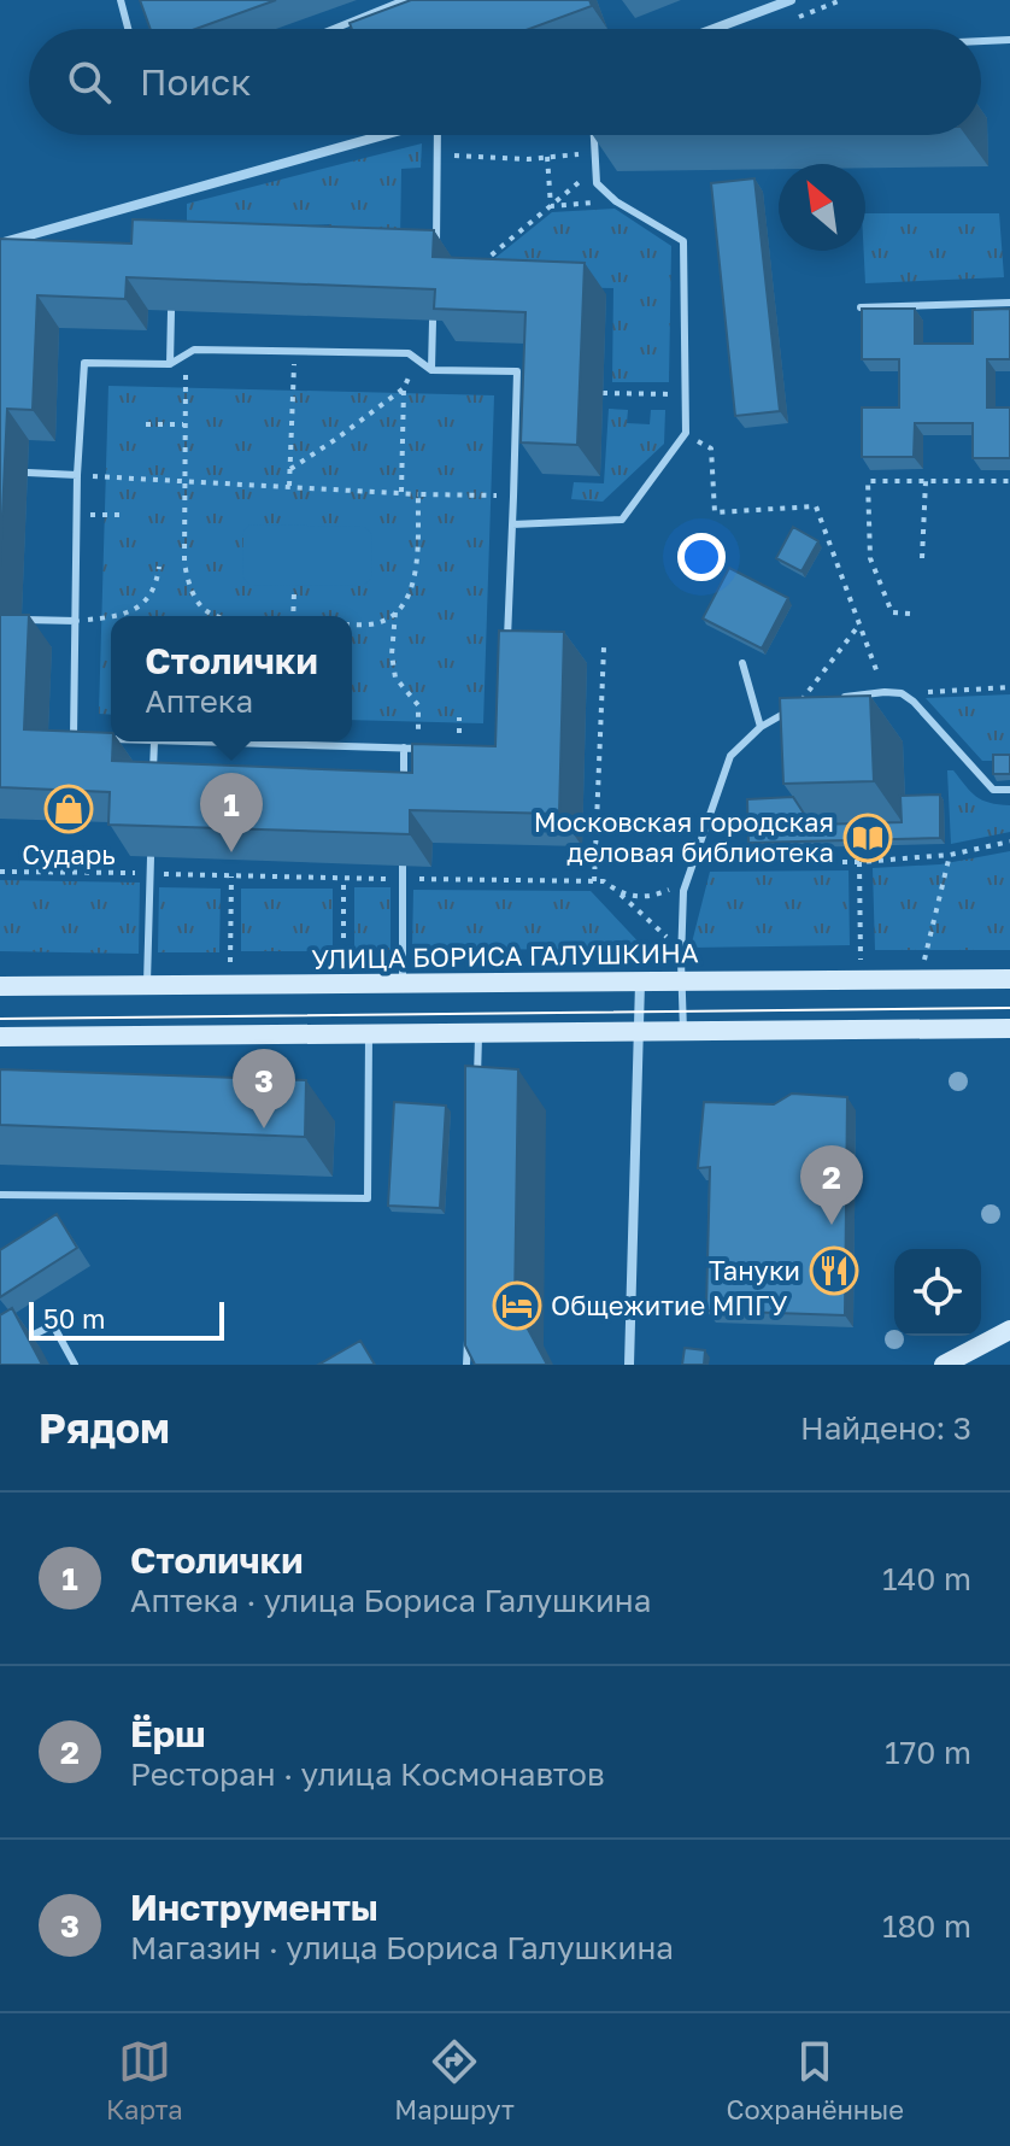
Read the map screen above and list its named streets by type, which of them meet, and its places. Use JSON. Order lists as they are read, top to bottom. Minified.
{"streets":{"main road":["УЛИЦА БОРИСА ГАЛУШКИНА"]},"places":{"shop":["Сударь"],"library":["Московская городская деловая библиотека"],"restaurant":["Тануки"],"hotel":["Общежитие МПГУ"]},"scale_bar":"50 m","north":"top left","page":{"search":"Поиск","popup":["Столички","Аптека"],"pins":["1","3","2"],"scale":"50 m","heading":["Рядом","Найдено: 3"],"list":[{"mark":"1","name":"Столички","note":"Аптека · улица Бориса Галушкина","value":"140 m"},{"mark":"2","name":"Ёрш","note":"Ресторан · улица Космонавтов","value":"170 m"},{"mark":"3","name":"Инструменты","note":"Магазин · улица Бориса Галушкина","value":"180 m"}],"nav":["Карта","Маршрут","Сохранённые"]}}
